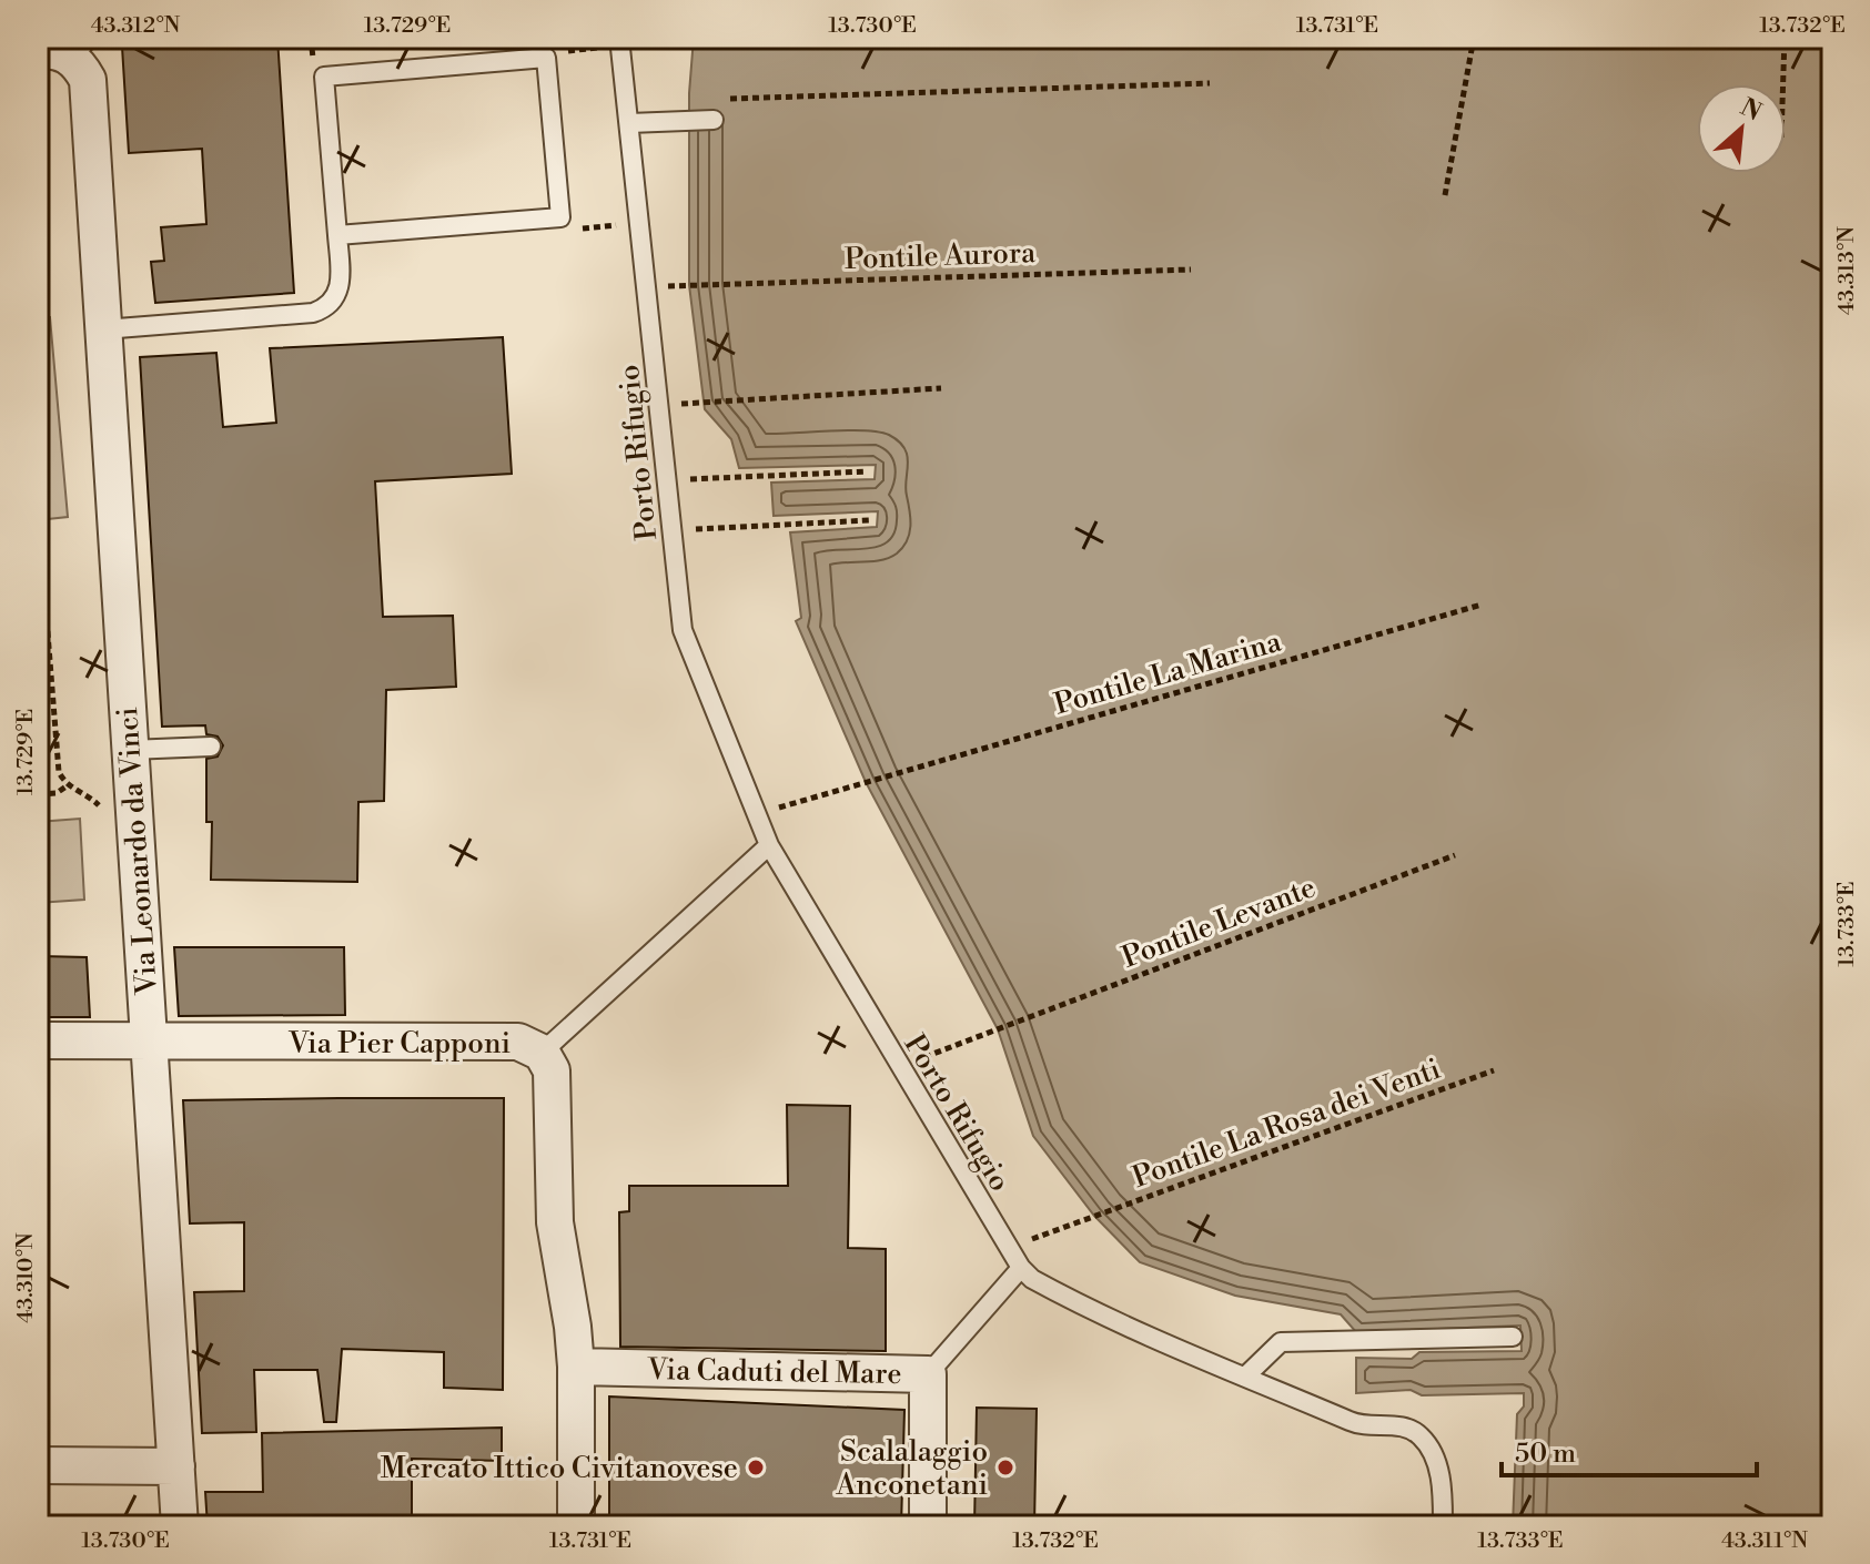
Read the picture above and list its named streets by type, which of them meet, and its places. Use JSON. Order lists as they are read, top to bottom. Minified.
{"streets":{"street":["Via Leonardo da Vinci","Via Pier Capponi","Via Caduti del Mare"],"lane":["Porto Rifugio"],"path":["Pontile Aurora","Pontile La Marina","Pontile Levante","Pontile La Rosa dei Venti"]},"crossings":[["Porto Rifugio","Pontile La Marina"],["Porto Rifugio","Pontile Levante"],["Porto Rifugio","Pontile La Rosa dei Venti"],["Via Leonardo da Vinci","Via Pier Capponi"],["Via Pier Capponi","Via Caduti del Mare"]],"places":["Mercato Ittico Civitanovese","Scalalaggio Anconetani"],"scale_bar":"50 m","north":"top right","coordinates":["43.312°N","13.729°E","13.730°E","13.731°E","13.732°E","43.313°N","13.733°E","43.310°N","43.311°N"]}
